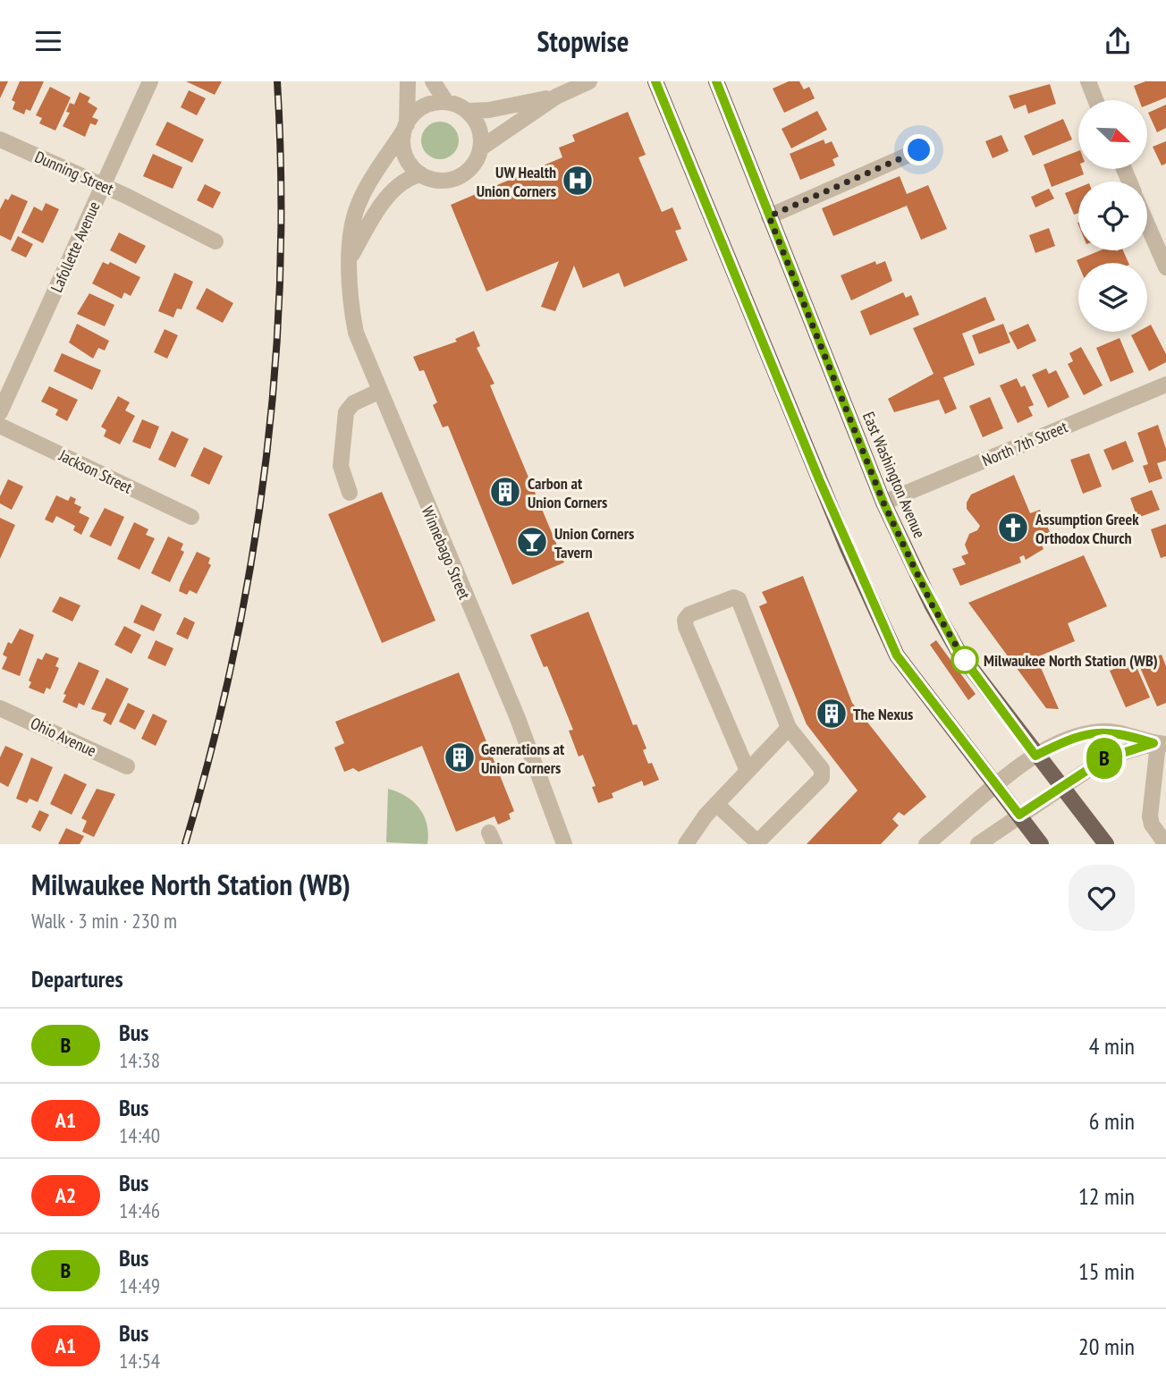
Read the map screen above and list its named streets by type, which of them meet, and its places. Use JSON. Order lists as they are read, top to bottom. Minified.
{"streets":{"main road":["East Washington Avenue"],"street":["Dunning Street","Lafollette Avenue","North 7th Street","Jackson Street","Winnebago Street","Ohio Avenue"]},"crossings":[["Dunning Street","Lafollette Avenue"],["North 7th Street","East Washington Avenue"]],"places":{"hospital":["UW Health Union Corners"],"building":["Carbon at Union Corners","The Nexus","Generations at Union Corners"],"church":["Assumption Greek Orthodox Church"],"bar":["Union Corners Tavern"],"other":["Milwaukee North Station (WB)"]},"lines":["bus line B"],"north":"bottom right","page":{"header":"Stopwise","on_map":"B","heading":[["Milwaukee North Station (WB)","Walk · 3 min · 230 m"],"Departures"],"list":[{"mark":"B","name":"Bus","note":"14:38","value":"4 min"},{"mark":"A1","name":"Bus","note":"14:40","value":"6 min"},{"mark":"A2","name":"Bus","note":"14:46","value":"12 min"},{"mark":"B","name":"Bus","note":"14:49","value":"15 min"},{"mark":"A1","name":"Bus","note":"14:54","value":"20 min"}]}}
